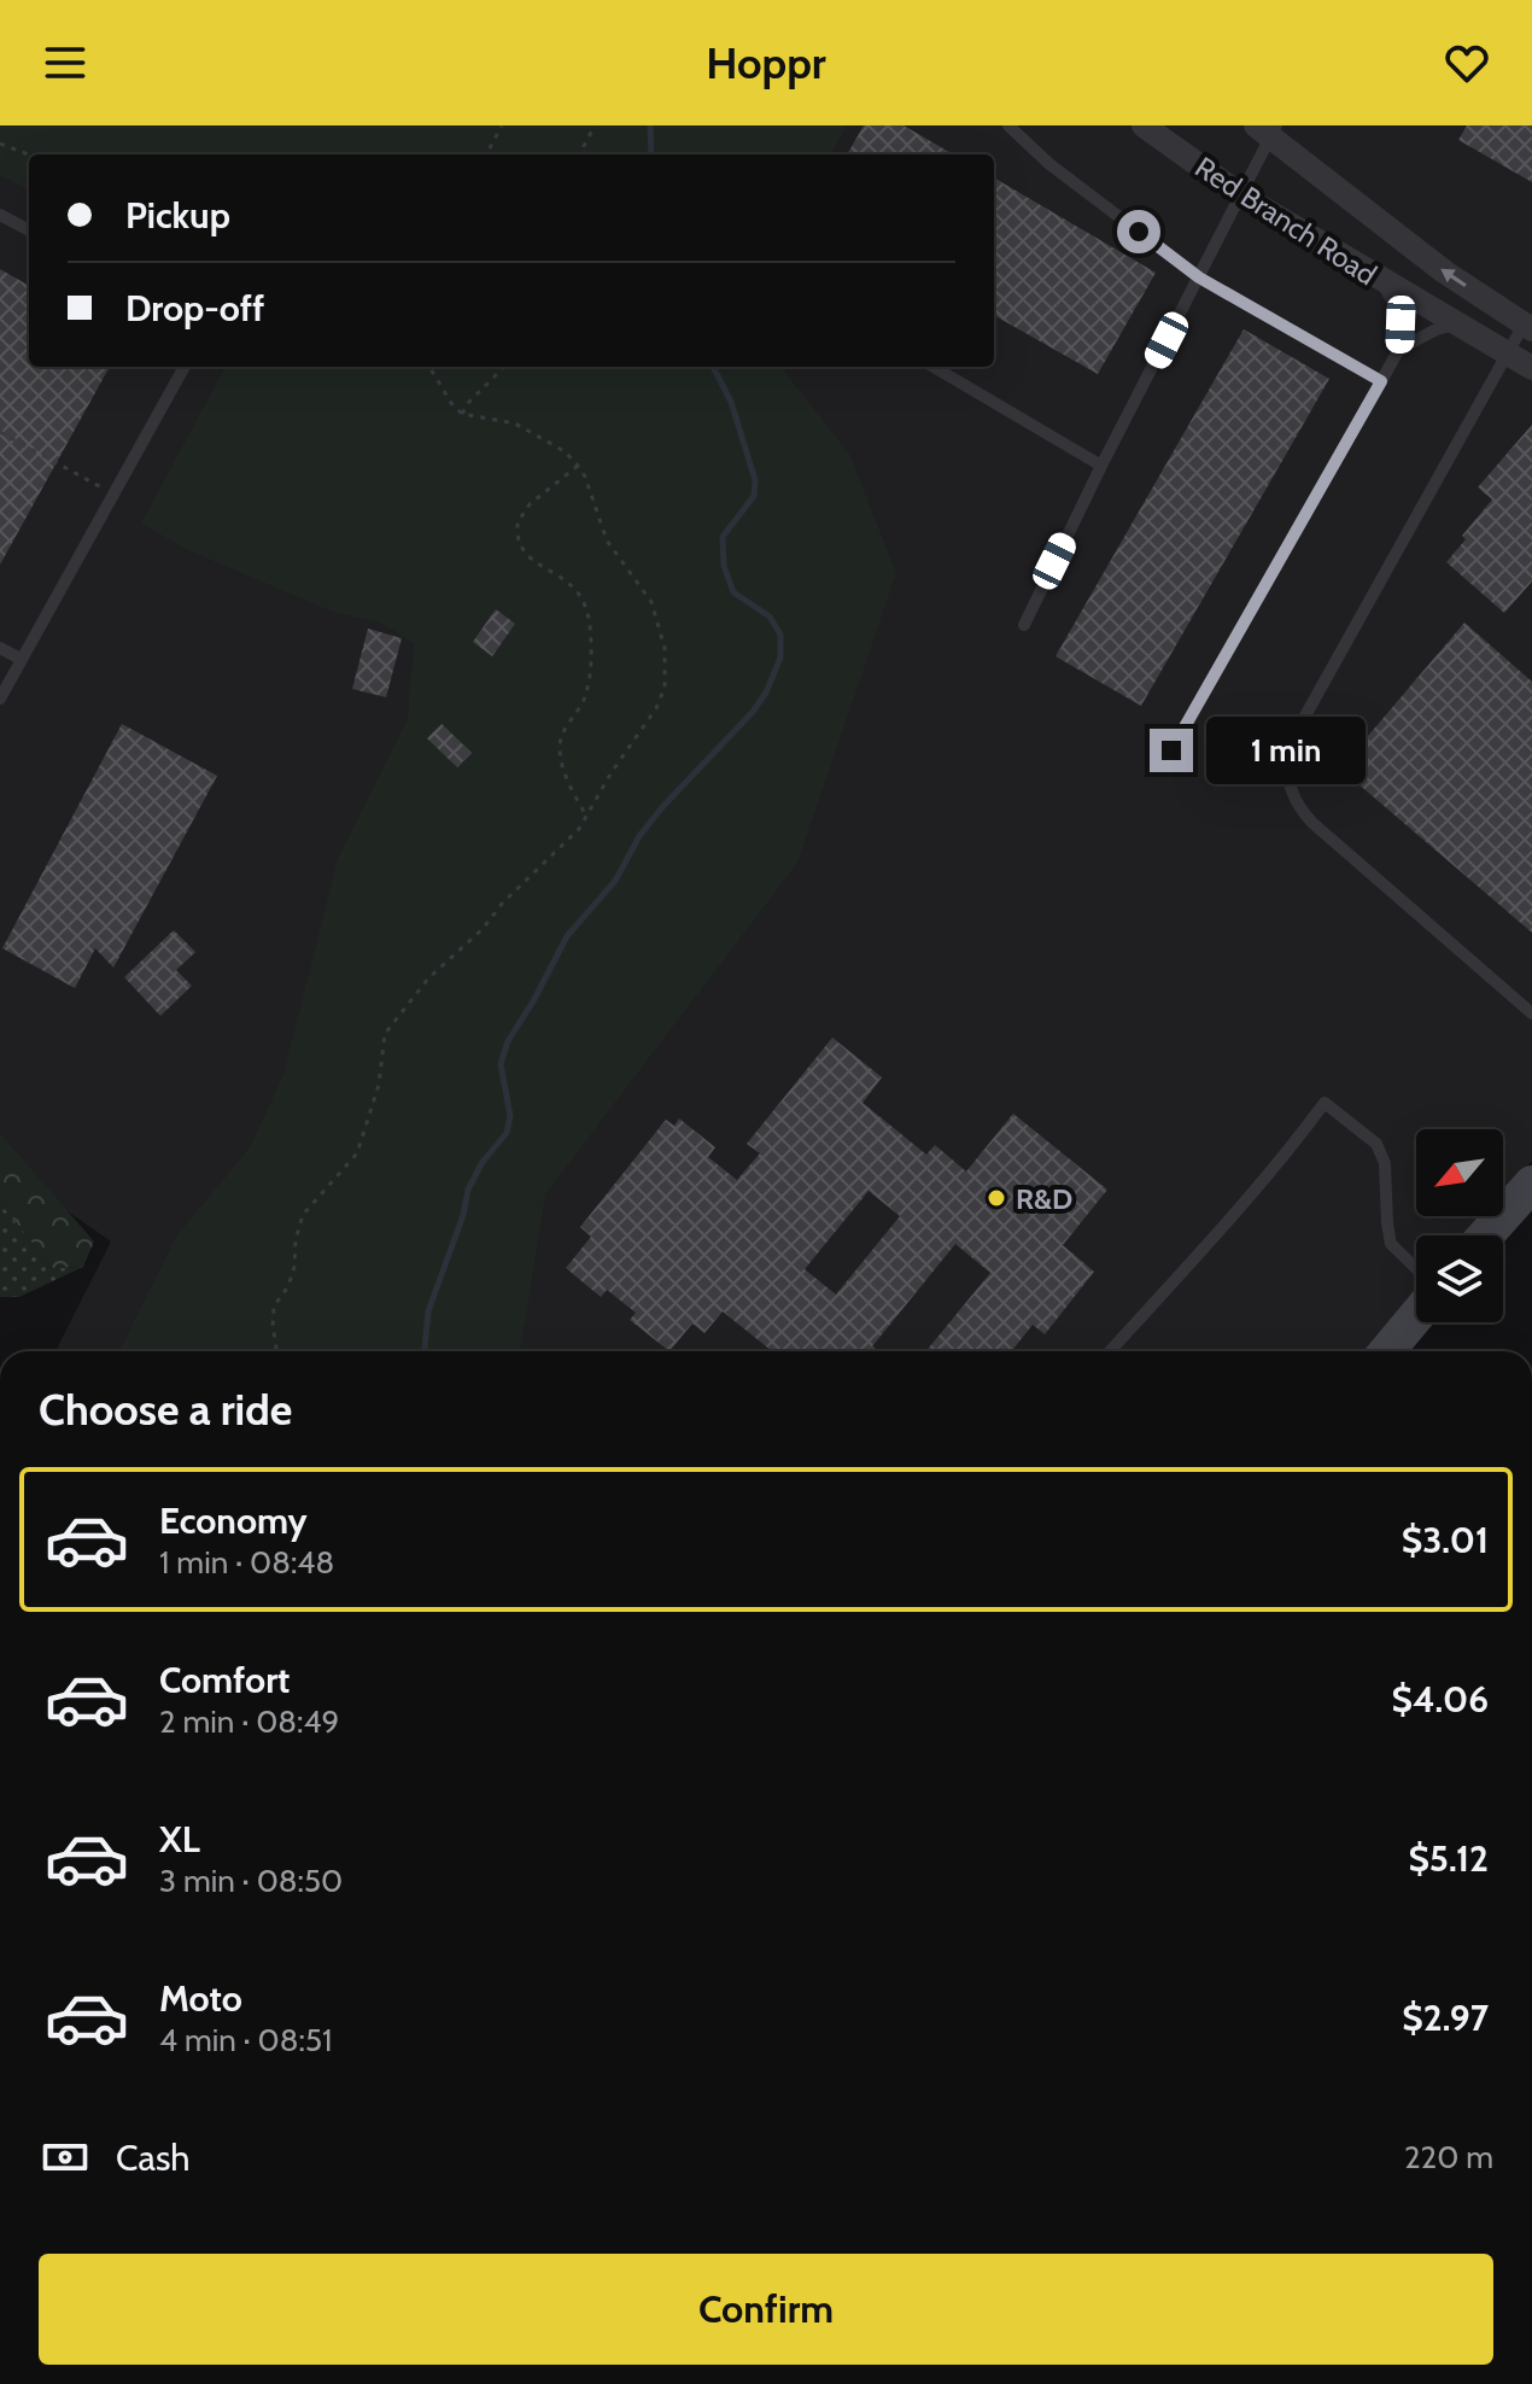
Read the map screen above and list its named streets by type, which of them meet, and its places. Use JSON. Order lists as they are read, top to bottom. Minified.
{"streets":{"street":["Red Branch Road"]},"places":["R&D"],"north":"bottom left","page":{"header":"Hoppr","banner":["Pickup","Drop-off"],"bubble":"1 min","heading":"Choose a ride","list":[{"name":"Economy","note":"1 min · 08:48","value":"$3.01"},{"name":"Comfort","note":"2 min · 08:49","value":"$4.06"},{"name":"XL","note":"3 min · 08:50","value":"$5.12"},{"name":"Moto","note":"4 min · 08:51","value":"$2.97"}],"pay":["Cash","220 m"],"buttons":"Confirm"}}
